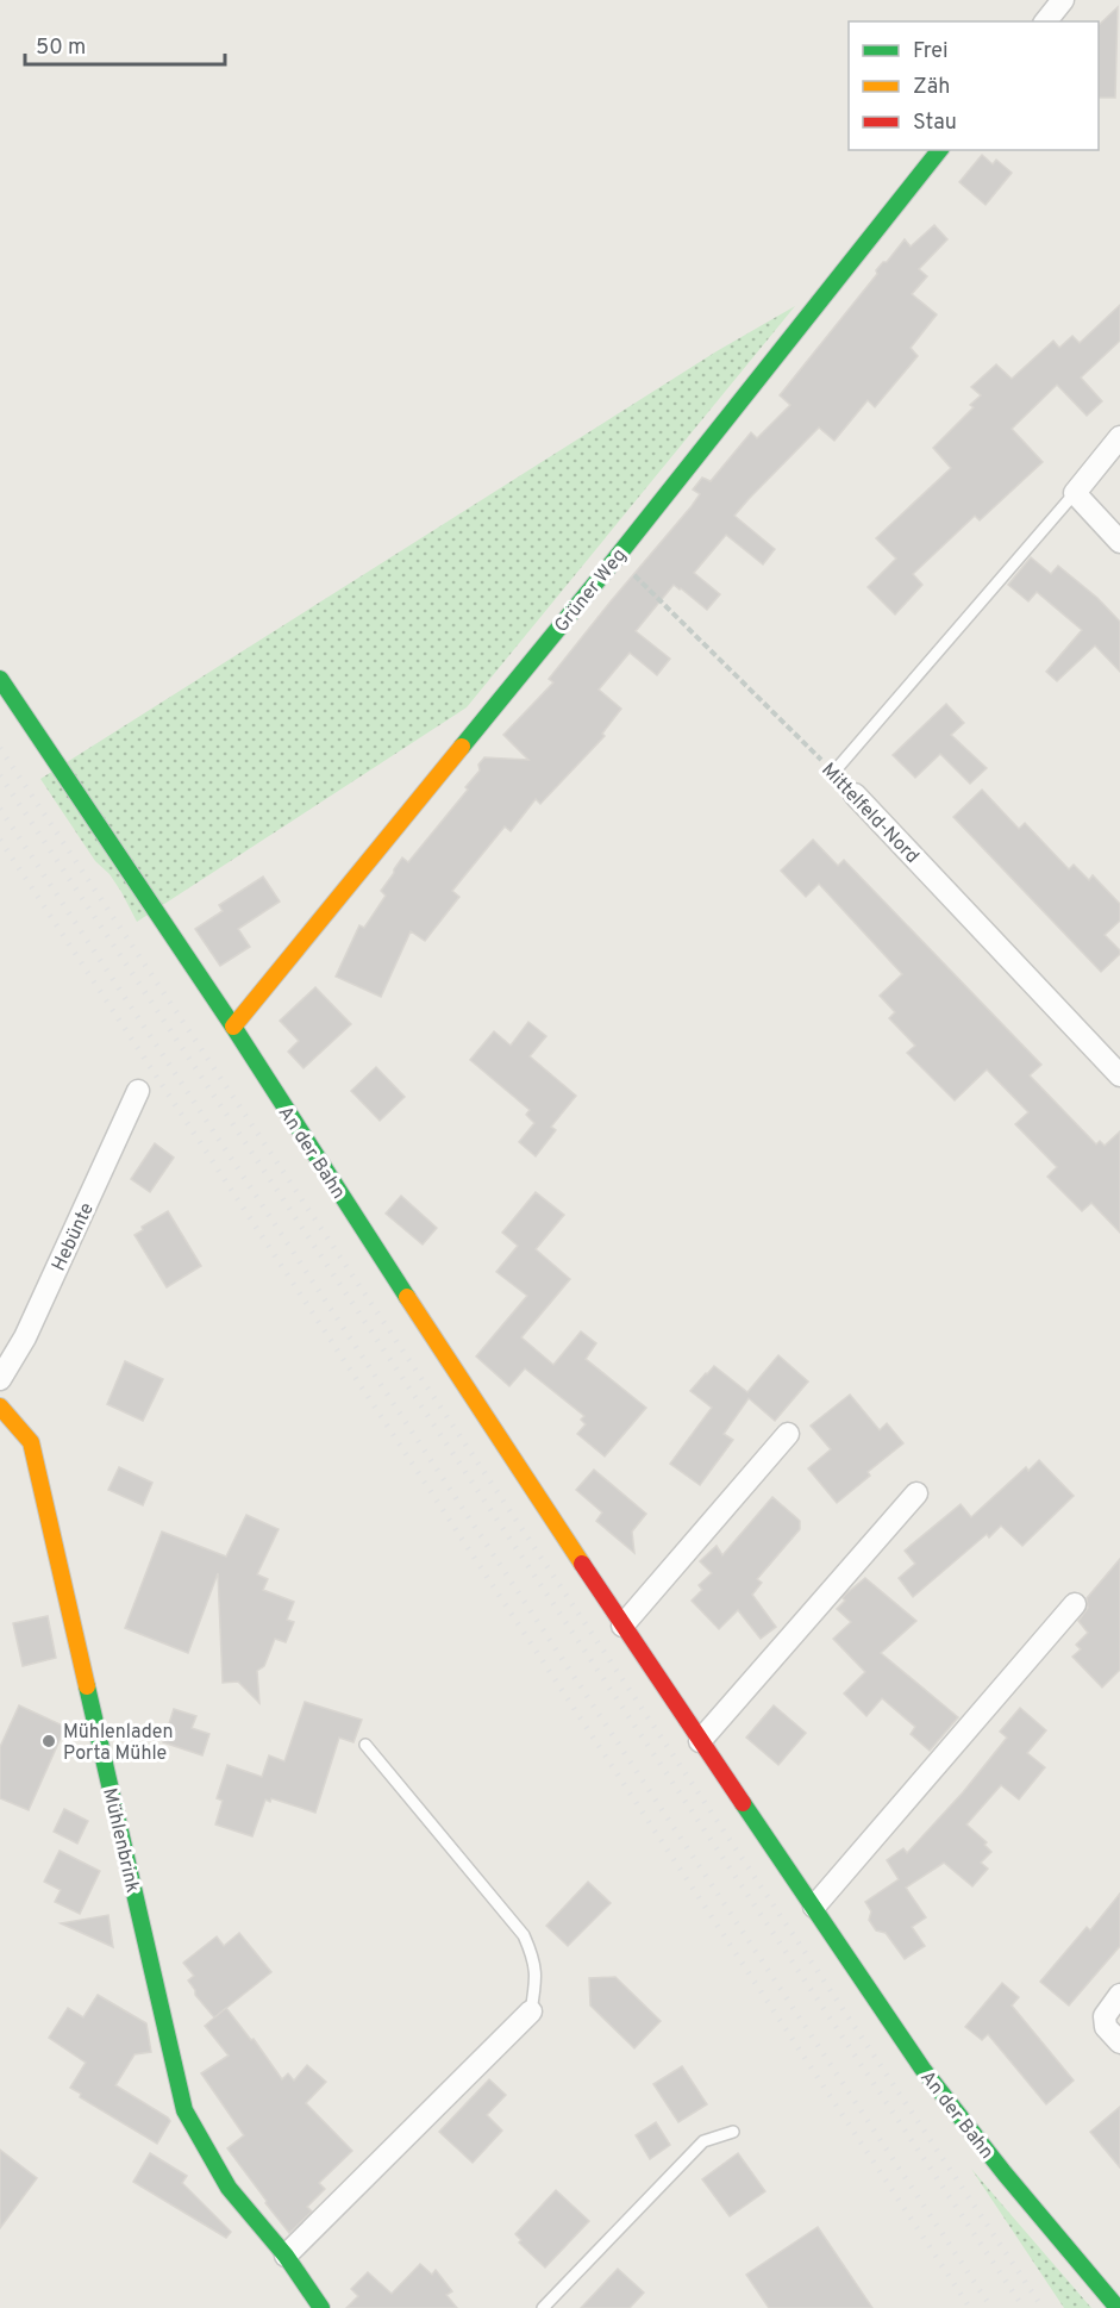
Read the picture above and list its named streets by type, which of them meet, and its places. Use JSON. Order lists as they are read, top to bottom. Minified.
{"streets":{"street":["Grüner Weg","Mittelfeld-Nord","An der Bahn","Hebünte","Mühlenbrink"]},"crossings":[["Grüner Weg","Mittelfeld-Nord"],["Grüner Weg","An der Bahn"]],"places":["Mühlenladen Porta Mühle"],"legend":["Frei","Zäh","Stau"],"scale_bar":"50 m"}
